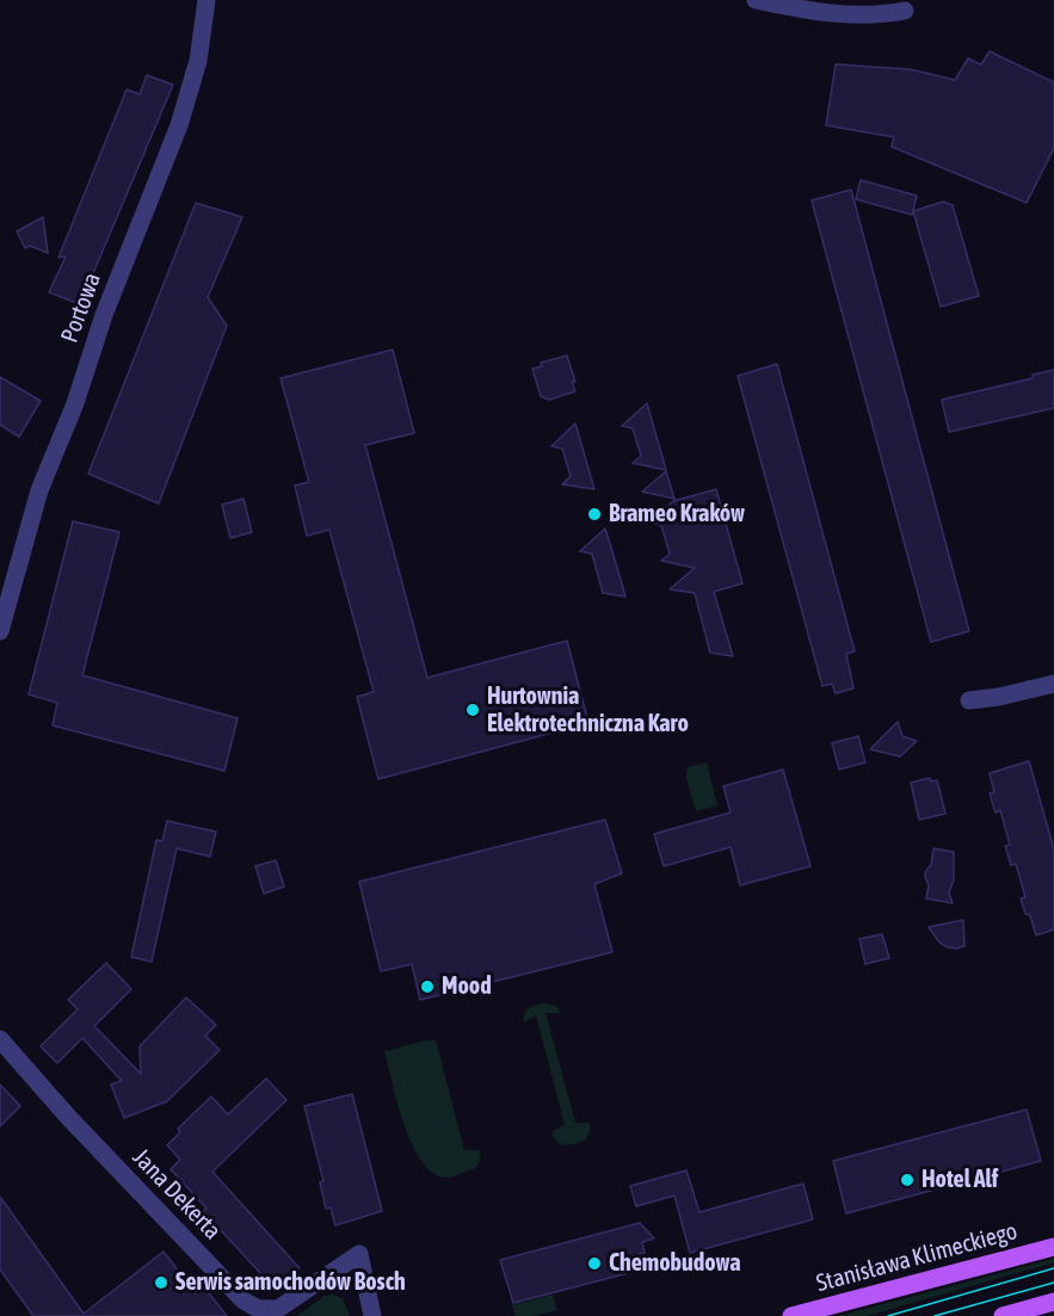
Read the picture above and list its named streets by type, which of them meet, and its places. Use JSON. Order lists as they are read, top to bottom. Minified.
{"streets":{"main road":["Stanisława Klimeckiego"],"street":["Portowa","Jana Dekerta"]},"places":["Brameo Kraków","Hurtownia Elektrotechniczna Karo","Mood","Hotel Alf","Chemobudowa","Serwis samochodów Bosch"]}
